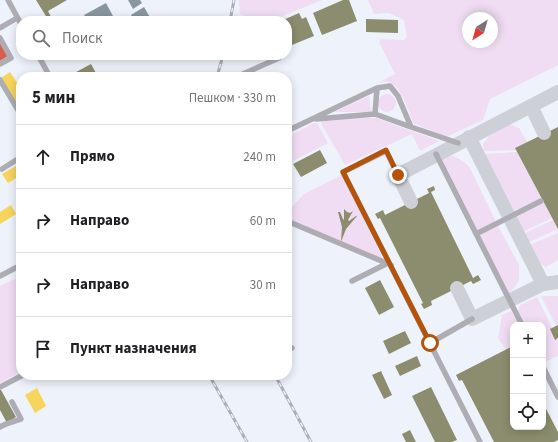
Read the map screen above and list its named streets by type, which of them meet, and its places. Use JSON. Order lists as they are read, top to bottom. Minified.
{"north":"bottom left","page":{"search":"Поиск","heading":["5 мин","Пешком · 330 m"],"list":[["Прямо","240 m"],["Направо","60 m"],["Направо","30 m"],"Пункт назначения"],"map_buttons":["+","−"]}}
